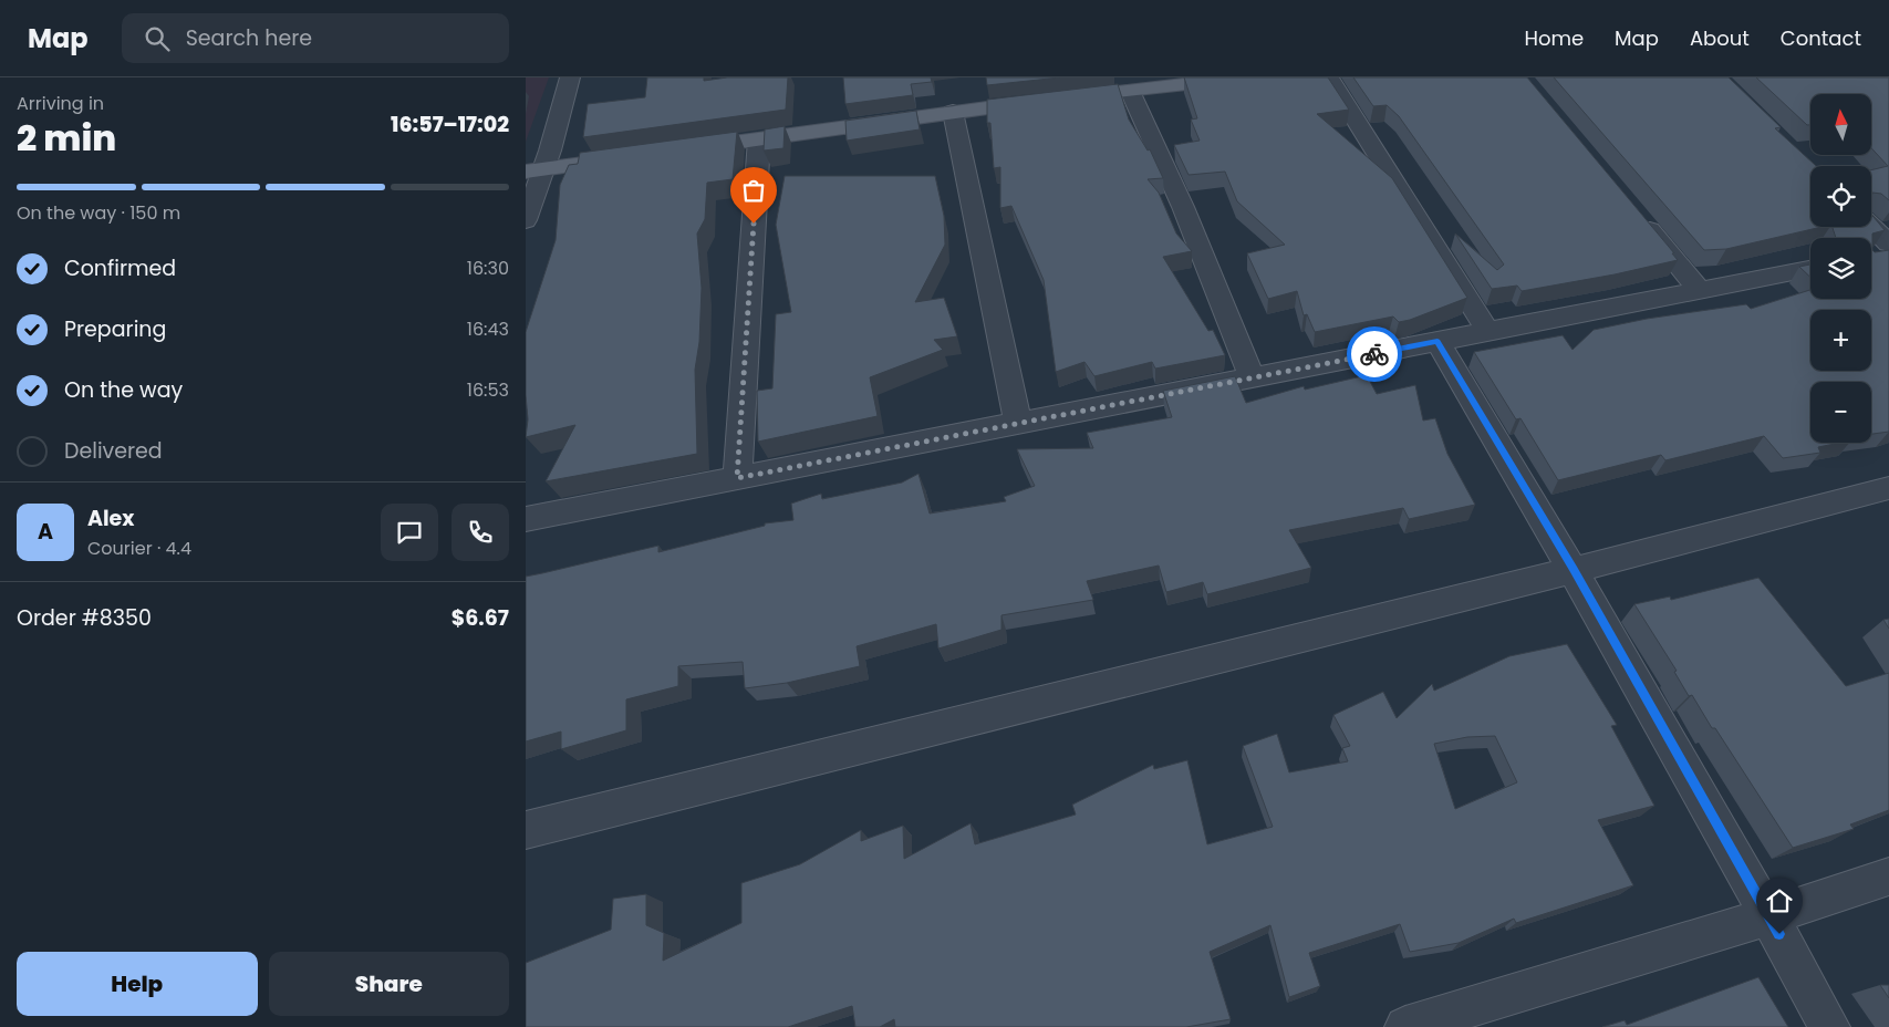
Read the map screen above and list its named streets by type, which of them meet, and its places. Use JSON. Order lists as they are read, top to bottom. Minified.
{"north":"top","page":{"header":"Map","search":"Search here","nav":["Home","Map","About","Contact"],"heading":["2 min","Arriving in","16:57–17:02"],"panel":["Alex","Courier · 4.4","Order #8350","$6.67"],"map_buttons":["+","−"],"bar":"On the way · 150 m","list":[["Confirmed","16:30"],["Preparing","16:43"],["On the way","16:53"],"Delivered"],"round":"A","buttons":["Help","Share"]}}
